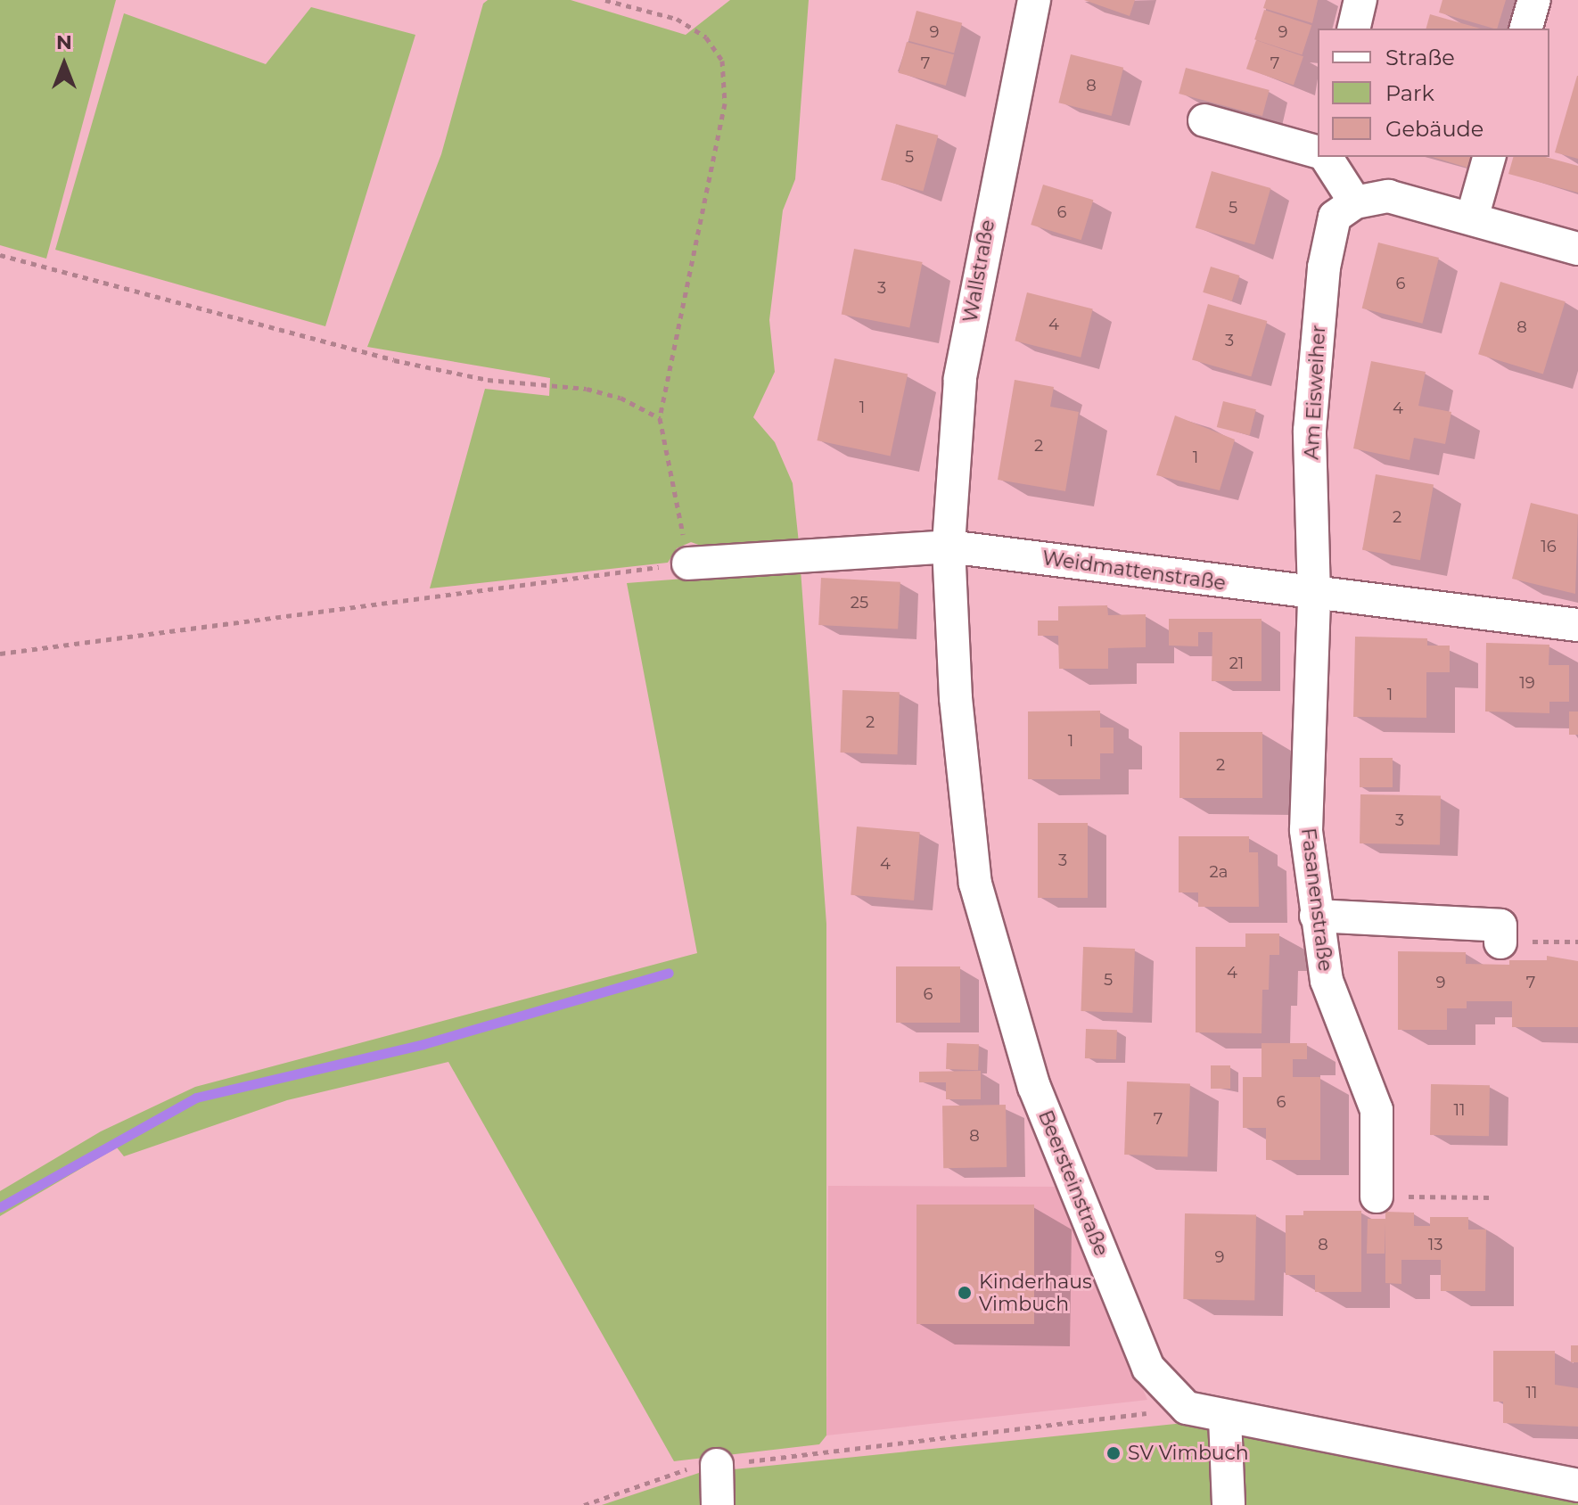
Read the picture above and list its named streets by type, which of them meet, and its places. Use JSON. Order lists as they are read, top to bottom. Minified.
{"streets":{"street":["Wallstraße","Am Eisweiher","Weidmattenstraße","Fasanenstraße","Beersteinstraße"]},"crossings":[["Wallstraße","Weidmattenstraße"],["Wallstraße","Beersteinstraße"],["Am Eisweiher","Weidmattenstraße"],["Am Eisweiher","Fasanenstraße"],["Weidmattenstraße","Fasanenstraße"],["Weidmattenstraße","Beersteinstraße"]],"places":["Kinderhaus Vimbuch","SV Vimbuch"],"house_numbers":["9","9","7","7","8","5","5","6","6","3","4","8","3","1","4","2","1","2","16","25","21","19","1","2","1","2","3","3","4","2a","4","5","9","7","6","6","11","7","8","8","13","9","11"],"legend":["Straße","Park","Gebäude"],"north":"top"}
